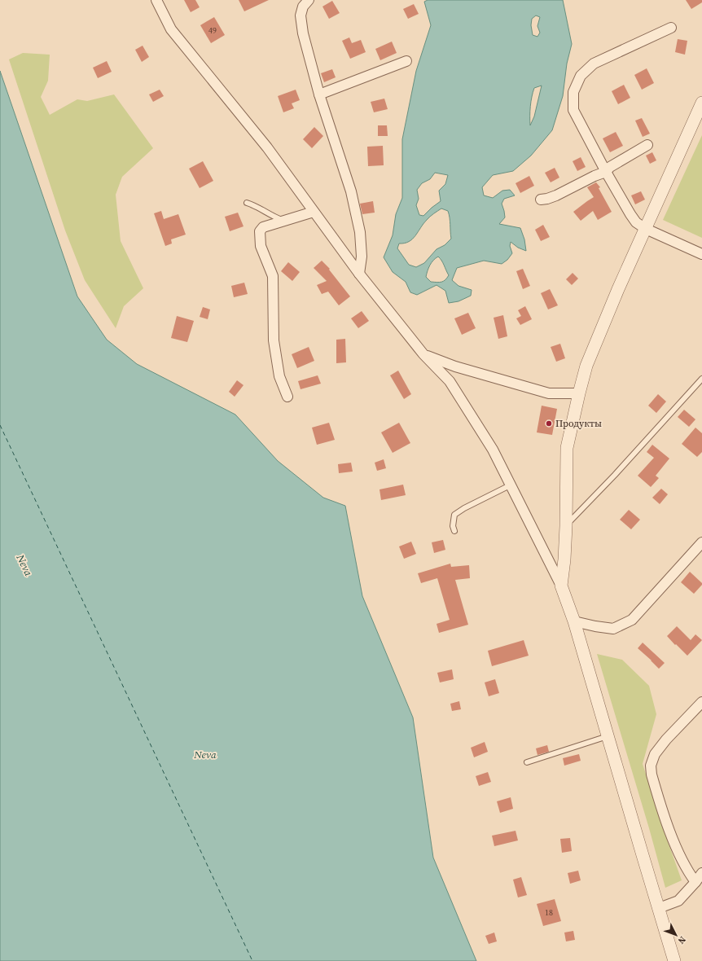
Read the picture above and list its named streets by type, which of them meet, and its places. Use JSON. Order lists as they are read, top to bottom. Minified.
{"water":["Neva"],"places":["Продукты"],"house_numbers":["49","18"],"north":"bottom right"}
